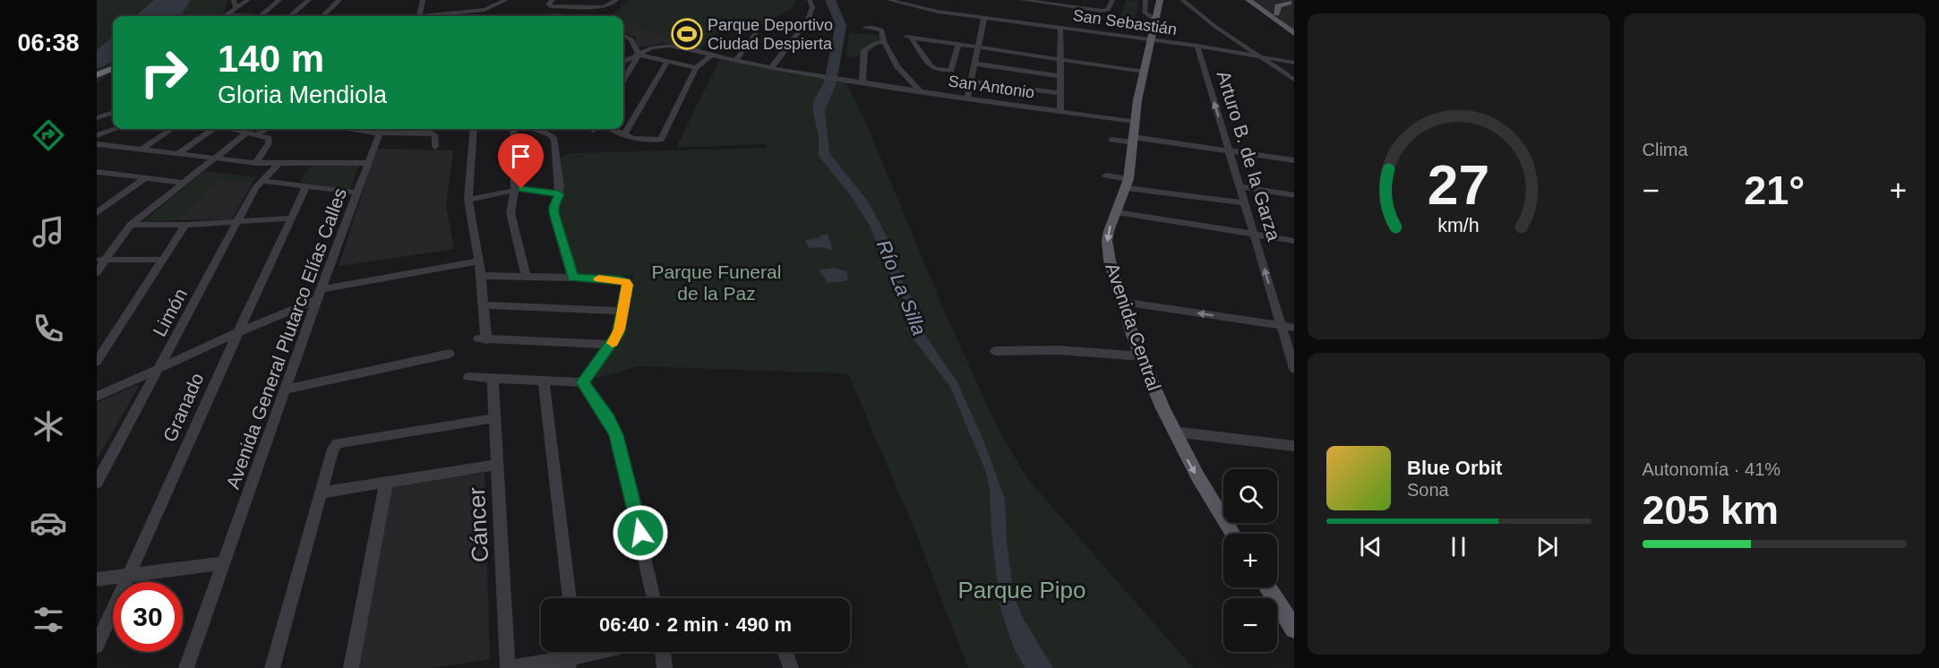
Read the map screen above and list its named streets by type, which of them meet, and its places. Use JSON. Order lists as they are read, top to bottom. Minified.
{"streets":{"main road":["Avenida Central"],"street":["San Sebastián","San Antonio","Arturo B. de la Garza","Limón","Avenida General Plutarco Elías Calles","Granado","Cáncer"]},"crossings":[["San Sebastián","Arturo B. de la Garza"],["San Sebastián","Avenida Central"],["San Antonio","Avenida Central"]],"one_way":["Arturo B. de la Garza","Avenida Central"],"water":["Río La Silla"],"parks":["Parque Funeral de la Paz","Parque Pipo"],"places":{"sports":["Parque Deportivo Ciudad Despierta"]},"page":{"tabs":"06:38","tile":["Clima",["Autonomía · 41%","205 km"]],"turn":["140 m","Gloria Mendiola"],"heat":["−","21°","+"],"song":["Blue Orbit","Sona"],"map_buttons":["+","−"],"limit":"30","trip":"06:40 · 2 min · 490 m","gauge":["27","km/h"]}}
